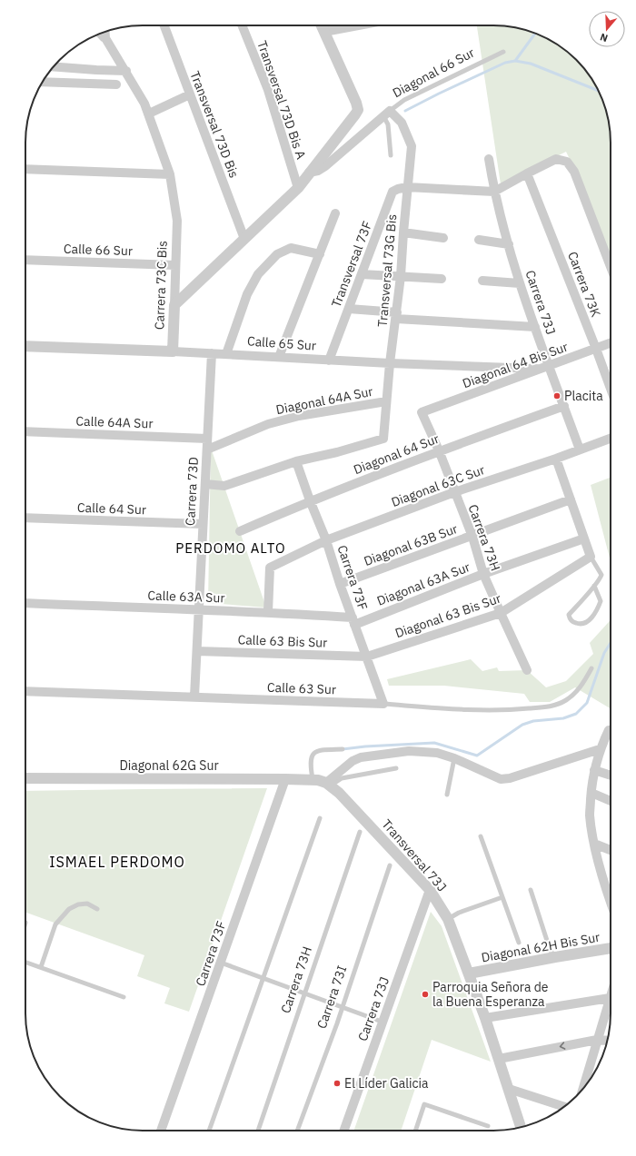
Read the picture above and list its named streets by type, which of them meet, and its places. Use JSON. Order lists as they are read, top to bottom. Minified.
{"streets":{"street":["Diagonal 66 Sur","Transversal 73D Bis A","Transversal 73D Bis","Calle 66 Sur","Transversal 73F","Transversal 73G Bis","Carrera 73K","Carrera 73C Bis","Carrera 73J","Calle 65 Sur","Diagonal 64 Bis Sur","Diagonal 64A Sur","Calle 64A Sur","Diagonal 64 Sur","Diagonal 63C Sur","Carrera 73D","Calle 64 Sur","Carrera 73H","Diagonal 63B Sur","Carrera 73F","Diagonal 63A Sur","Calle 63A Sur","Diagonal 63 Bis Sur","Calle 63 Bis Sur","Calle 63 Sur","Diagonal 62G Sur","Transversal 73J","Diagonal 62H Bis Sur"],"lane":["Carrera 73I"]},"crossings":[["Diagonal 66 Sur","Transversal 73G Bis"],["Calle 66 Sur","Carrera 73C Bis"],["Transversal 73F","Transversal 73G Bis"],["Transversal 73F","Calle 65 Sur"],["Transversal 73G Bis","Calle 65 Sur"],["Transversal 73G Bis","Diagonal 64A Sur"],["Transversal 73G Bis","Carrera 73F"],["Carrera 73K","Diagonal 64 Bis Sur"],["Carrera 73C Bis","Calle 65 Sur"],["Carrera 73J","Calle 65 Sur"],["Carrera 73J","Diagonal 64 Bis Sur"],["Carrera 73J","Diagonal 64 Sur"],["Carrera 73J","Diagonal 63C Sur"],["Carrera 73J","Transversal 73J"],["Calle 65 Sur","Diagonal 64 Bis Sur"],["Calle 65 Sur","Carrera 73D"],["Diagonal 64 Bis Sur","Carrera 73H"],["Diagonal 64A Sur","Carrera 73D"],["Calle 64A Sur","Carrera 73D"],["Diagonal 64 Sur","Carrera 73H"],["Diagonal 64 Sur","Carrera 73F"],["Diagonal 63C Sur","Carrera 73H"],["Diagonal 63C Sur","Carrera 73F"],["Diagonal 63C Sur","Calle 63A Sur"],["Carrera 73D","Calle 64 Sur"],["Carrera 73D","Calle 63A Sur"],["Carrera 73D","Calle 63 Bis Sur"],["Carrera 73D","Calle 63 Sur"],["Carrera 73H","Diagonal 63B Sur"],["Carrera 73H","Diagonal 63A Sur"],["Carrera 73H","Diagonal 63 Bis Sur"],["Diagonal 63B Sur","Carrera 73F"],["Carrera 73F","Diagonal 63A Sur"],["Carrera 73F","Calle 63A Sur"],["Carrera 73F","Diagonal 63 Bis Sur"],["Carrera 73F","Calle 63 Bis Sur"],["Carrera 73F","Calle 63 Sur"],["Carrera 73F","Diagonal 62G Sur"],["Diagonal 63A Sur","Calle 63A Sur"],["Diagonal 63 Bis Sur","Calle 63 Bis Sur"],["Diagonal 62G Sur","Transversal 73J"],["Transversal 73J","Diagonal 62H Bis Sur"]],"districts":["PERDOMO ALTO","ISMAEL PERDOMO"],"places":["Placita","Parroquia Señora de la Buena Esperanza","El Líder Galicia"],"north":"bottom"}
